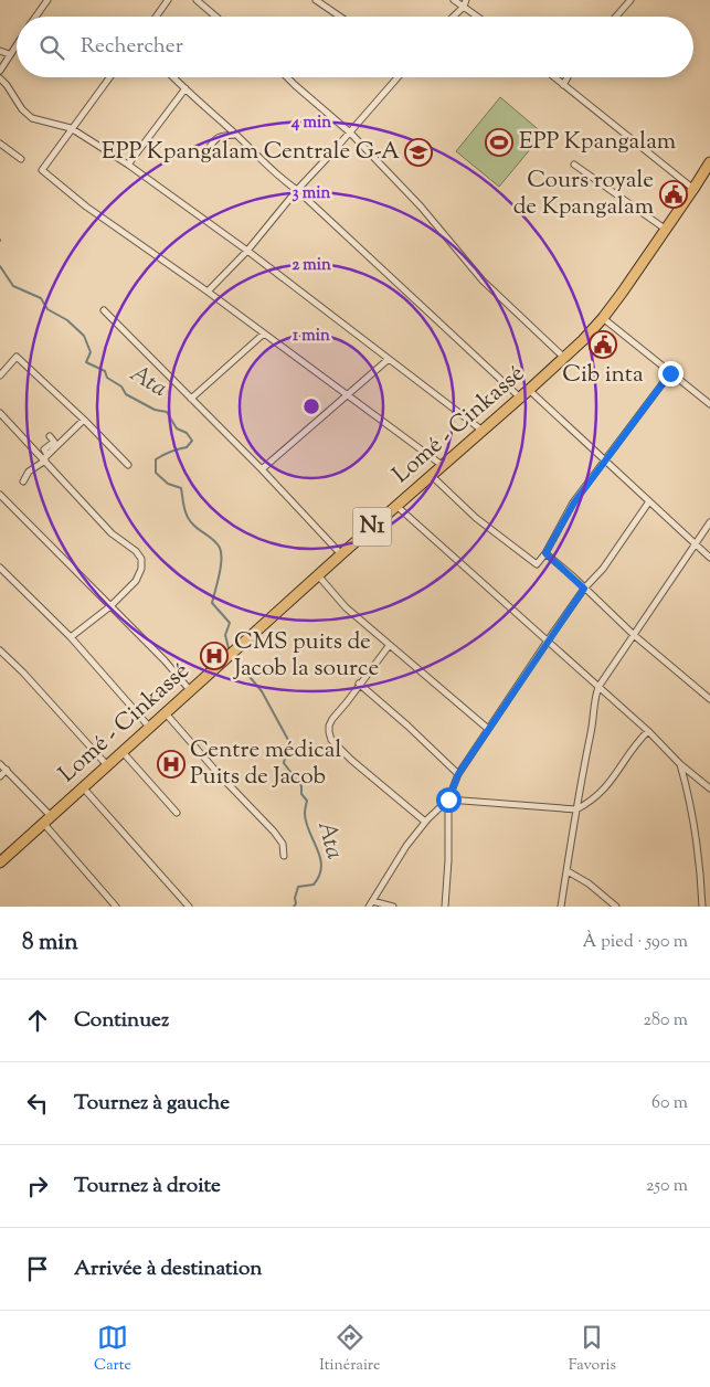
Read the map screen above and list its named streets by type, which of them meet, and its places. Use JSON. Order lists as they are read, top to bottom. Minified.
{"streets":{"highway":["Lomé - Cinkassé","N1"]},"water":["Ata"],"places":{"sports":["EPP Kpangalam"],"school or university":["EPP Kpangalam Centrale G-A"],"public building":["Cours royale de Kpangalam","Cib inta"],"hospital":["CMS puits de Jacob la source","Centre médical Puits de Jacob"]},"page":{"search":"Rechercher","heading":["8 min","À pied · 590 m"],"list":[["Continuez","280 m"],["Tournez à gauche","60 m"],["Tournez à droite","250 m"],"Arrivée à destination"],"nav":["Carte","Itinéraire","Favoris"]},"rings":["4 min","3 min","2 min","1 min"]}
